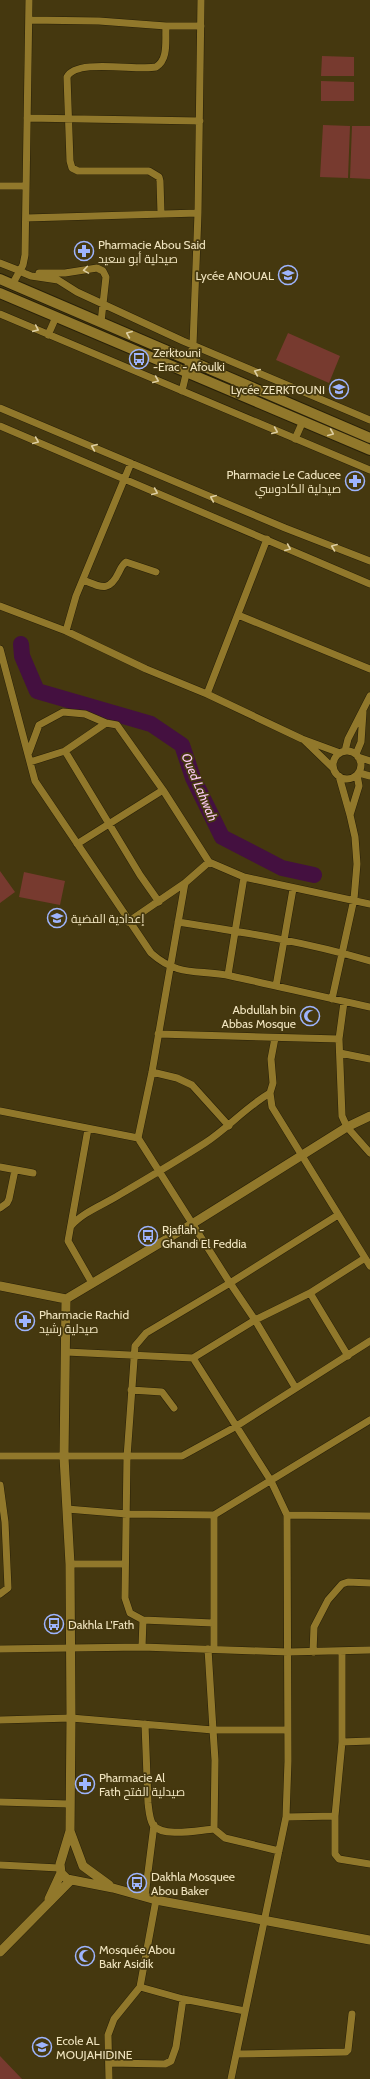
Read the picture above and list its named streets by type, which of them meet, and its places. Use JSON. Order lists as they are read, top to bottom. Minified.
{"water":["Oued Lahwah"],"places":{"pharmacy":["Pharmacie Abou Said صيدلية أبو سعيد","Pharmacie Le Caducee صيدلية الكادوسي","Pharmacie Rachid صيدلية رشيد","Pharmacie Al Fath صيدلية الفتح"],"school or university":["Lycée ANOUAL","Lycée ZERKTOUNI","إعدادية الفضية","Ecole AL MOUJAHIDINE"],"bus stop":["Zerktouni -Erac - Afoulki","Rjaflah - Ghandi El Feddia","Dakhla L'Fath","Dakhla Mosquee Abou Baker"],"mosque":["Abdullah bin Abbas Mosque","Mosquée Abou Bakr Asidik"]}}
